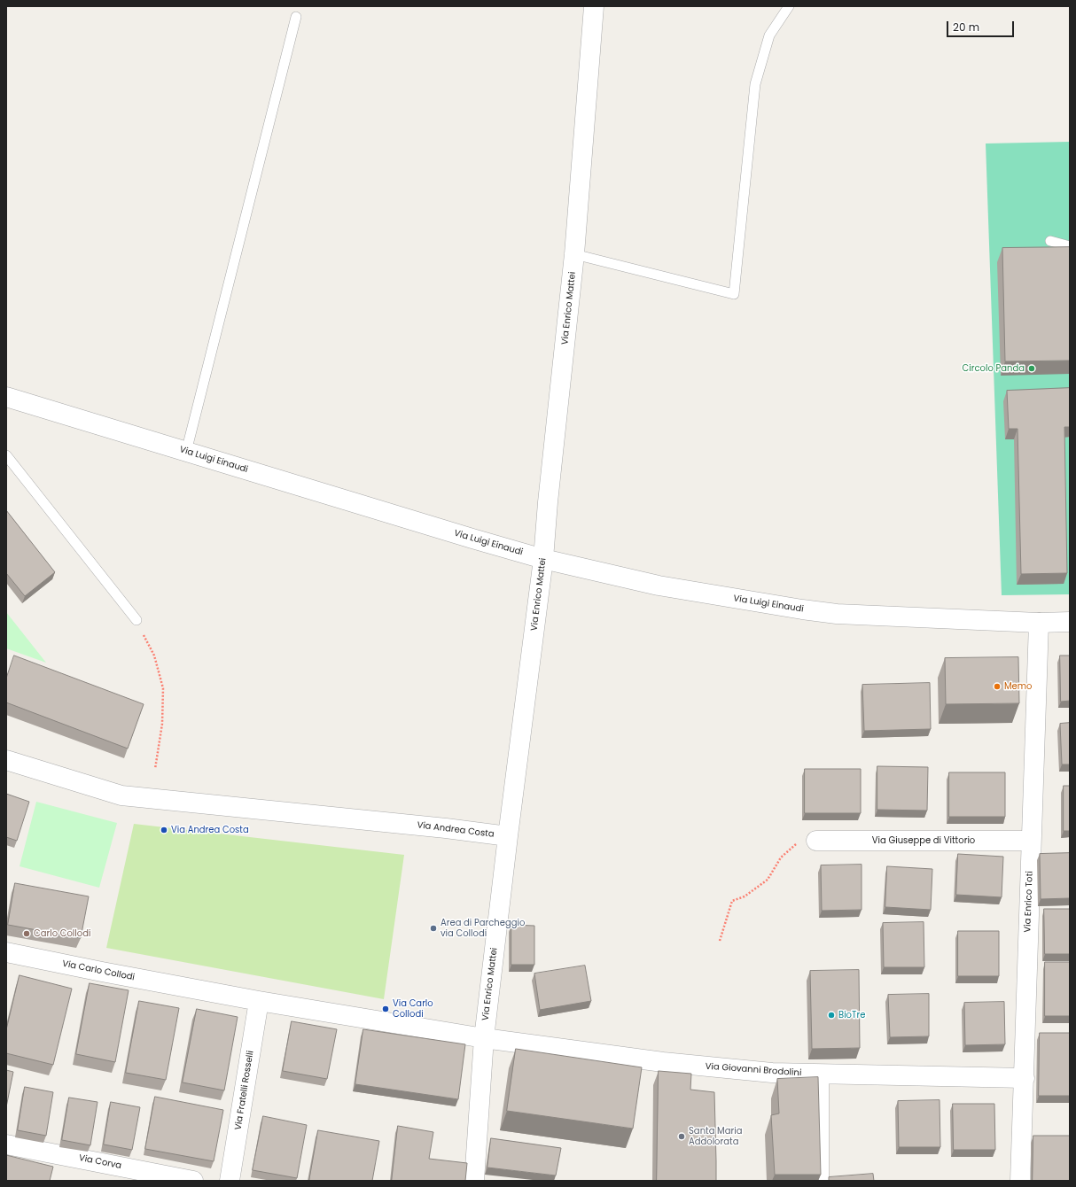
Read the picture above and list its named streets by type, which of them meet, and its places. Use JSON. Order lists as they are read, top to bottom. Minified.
{"streets":{"street":["Via Enrico Mattei","Via Luigi Einaudi","Via Andrea Costa","Via Giuseppe di Vittorio","Via Enrico Toti","Via Carlo Collodi","Via Giovanni Brodolini","Via Fratelli Rosselli","Via Corva"]},"crossings":[["Via Enrico Mattei","Via Luigi Einaudi"],["Via Enrico Mattei","Via Andrea Costa"],["Via Enrico Mattei","Via Carlo Collodi"],["Via Enrico Mattei","Via Giovanni Brodolini"],["Via Luigi Einaudi","Via Enrico Toti"],["Via Giuseppe di Vittorio","Via Enrico Toti"],["Via Enrico Toti","Via Giovanni Brodolini"],["Via Carlo Collodi","Via Giovanni Brodolini"],["Via Carlo Collodi","Via Fratelli Rosselli"]],"places":["Circolo Panda","Memo","Via Andrea Costa","Area di Parcheggio via Collodi","Carlo Collodi","Via Carlo Collodi","BioTre","Santa Maria Addolorata"],"scale_bar":"20 m"}
